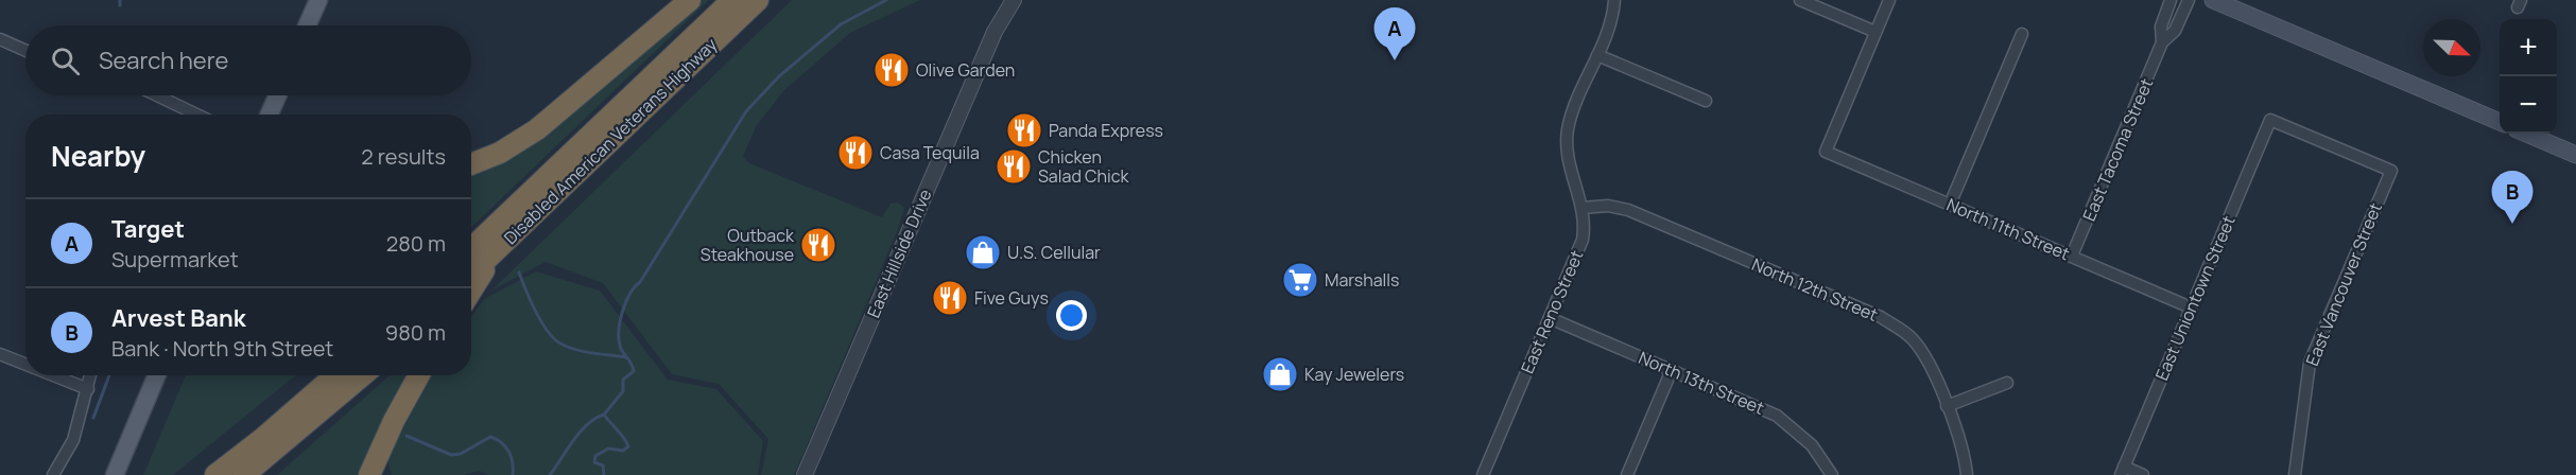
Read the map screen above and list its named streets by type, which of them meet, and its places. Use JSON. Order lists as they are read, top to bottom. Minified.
{"streets":{"highway":["Disabled American Veterans Highway"],"street":["East Tacoma Street","North 11th Street","East Hillside Drive","East Vancouver Street","North 12th Street","East Uniontown Street","East Reno Street","North 13th Street"]},"crossings":[["East Tacoma Street","North 11th Street"],["North 11th Street","East Uniontown Street"],["East Vancouver Street","East Uniontown Street"],["North 12th Street","East Reno Street"],["East Reno Street","North 13th Street"]],"places":{"restaurant":["Olive Garden","Panda Express","Casa Tequila","Chicken Salad Chick","Outback Steakhouse","Five Guys"],"shop":["U.S. Cellular","Kay Jewelers"],"supermarket":["Marshalls"]},"north":"bottom right","page":{"pins":["A","B"],"map_buttons":["+","−"],"search":"Search here","heading":["Nearby","2 results"],"list":[{"mark":"A","name":"Target","note":"Supermarket","value":"280 m"},{"mark":"B","name":"Arvest Bank","note":"Bank · North 9th Street","value":"980 m"}]}}
